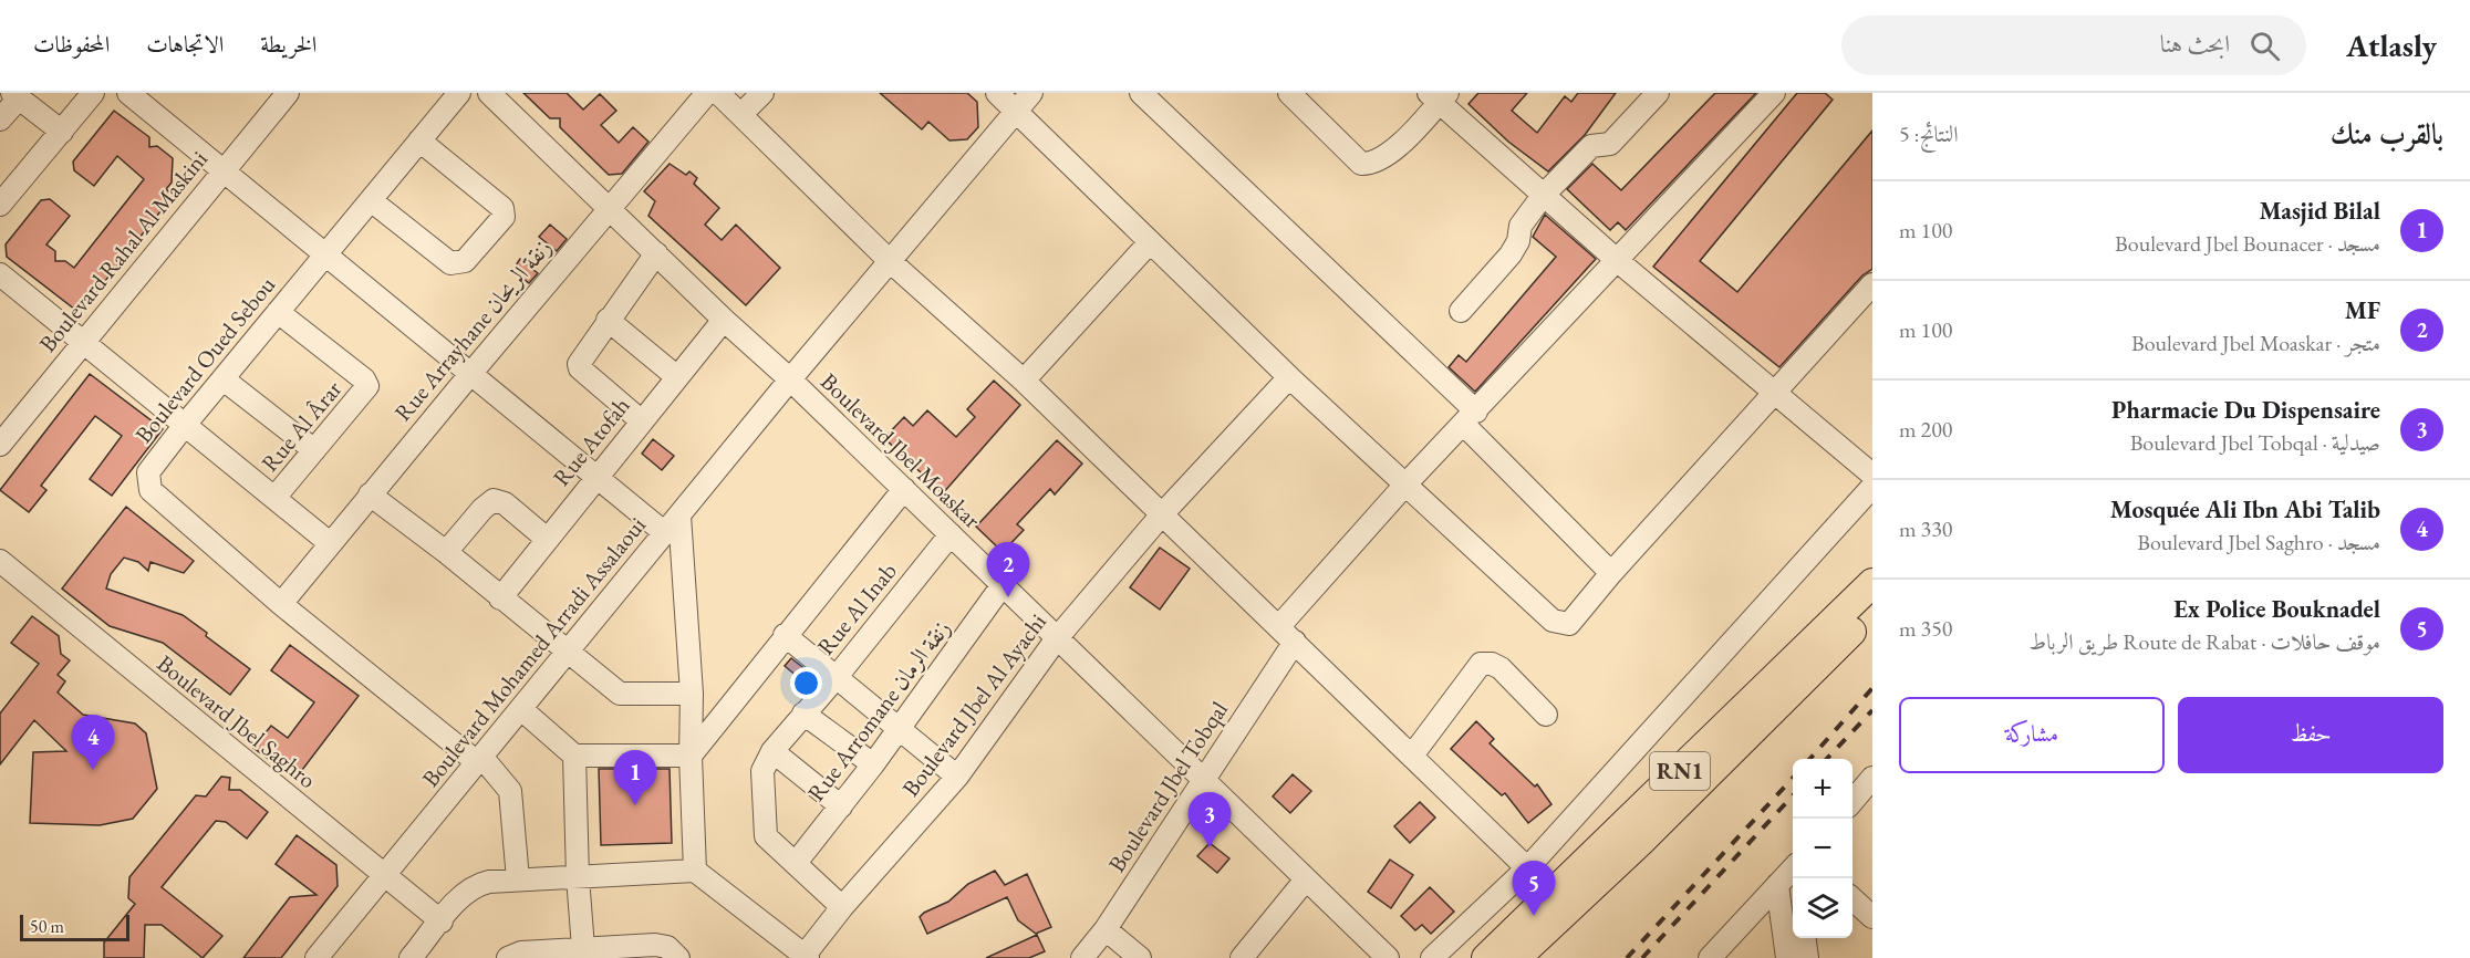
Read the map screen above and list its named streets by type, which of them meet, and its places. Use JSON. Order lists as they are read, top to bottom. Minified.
{"streets":{"main road":["RN1"],"street":["Boulevard Rahal Al Maskini","Rue Arrayhane زنقة الريحان","Boulevard Oued Sebou","Rue Al Ârar","Rue Atofah","Boulevard Jbel Moaskar","Rue Al Inab","Boulevard Mohamed Arradi Assalaoui","Boulevard Jbel Al Ayachi","Rue Arromane زنقة الرمان","Boulevard Jbel Saghro","Boulevard Jbel Tobqal"]},"crossings":[["Rue Arrayhane زنقة الريحان","Boulevard Oued Sebou"],["Rue Arrayhane زنقة الريحان","Boulevard Jbel Moaskar"],["Boulevard Oued Sebou","Rue Al Ârar"],["Boulevard Oued Sebou","Boulevard Mohamed Arradi Assalaoui"],["Rue Atofah","Boulevard Jbel Moaskar"],["Boulevard Jbel Moaskar","Rue Al Inab"],["Boulevard Jbel Moaskar","Boulevard Mohamed Arradi Assalaoui"],["Boulevard Jbel Moaskar","Boulevard Jbel Al Ayachi"],["Boulevard Jbel Moaskar","Rue Arromane زنقة الرمان"],["Boulevard Jbel Moaskar","Boulevard Jbel Tobqal"],["Rue Al Inab","Boulevard Jbel Al Ayachi"],["Rue Al Inab","Rue Arromane زنقة الرمان"],["Boulevard Mohamed Arradi Assalaoui","Boulevard Jbel Saghro"]],"scale_bar":"50 m","page":{"header":"Atlasly","search":"ابحث هنا","nav":["الخريطة","الاتجاهات","المحفوظات"],"heading":["بالقرب منك","النتائج: 5"],"list":[{"mark":"1","name":"Masjid Bilal","note":"مسجد · Boulevard Jbel Bounacer","value":"100 m"},{"mark":"2","name":"MF","note":"متجر · Boulevard Jbel Moaskar","value":"100 m"},{"mark":"3","name":"Pharmacie Du Dispensaire","note":"صيدلية · Boulevard Jbel Tobqal","value":"200 m"},{"mark":"4","name":"Mosquée Ali Ibn Abi Talib","note":"مسجد · Boulevard Jbel Saghro","value":"330 m"},{"mark":"5","name":"Ex Police Bouknadel","note":"موقف حافلات · Route de Rabat طريق الرباط","value":"350 m"}],"pins":["2","4","1","3","5"],"buttons":["حفظ","مشاركة"],"map_buttons":["+","−"],"scale":"50 m"}}
